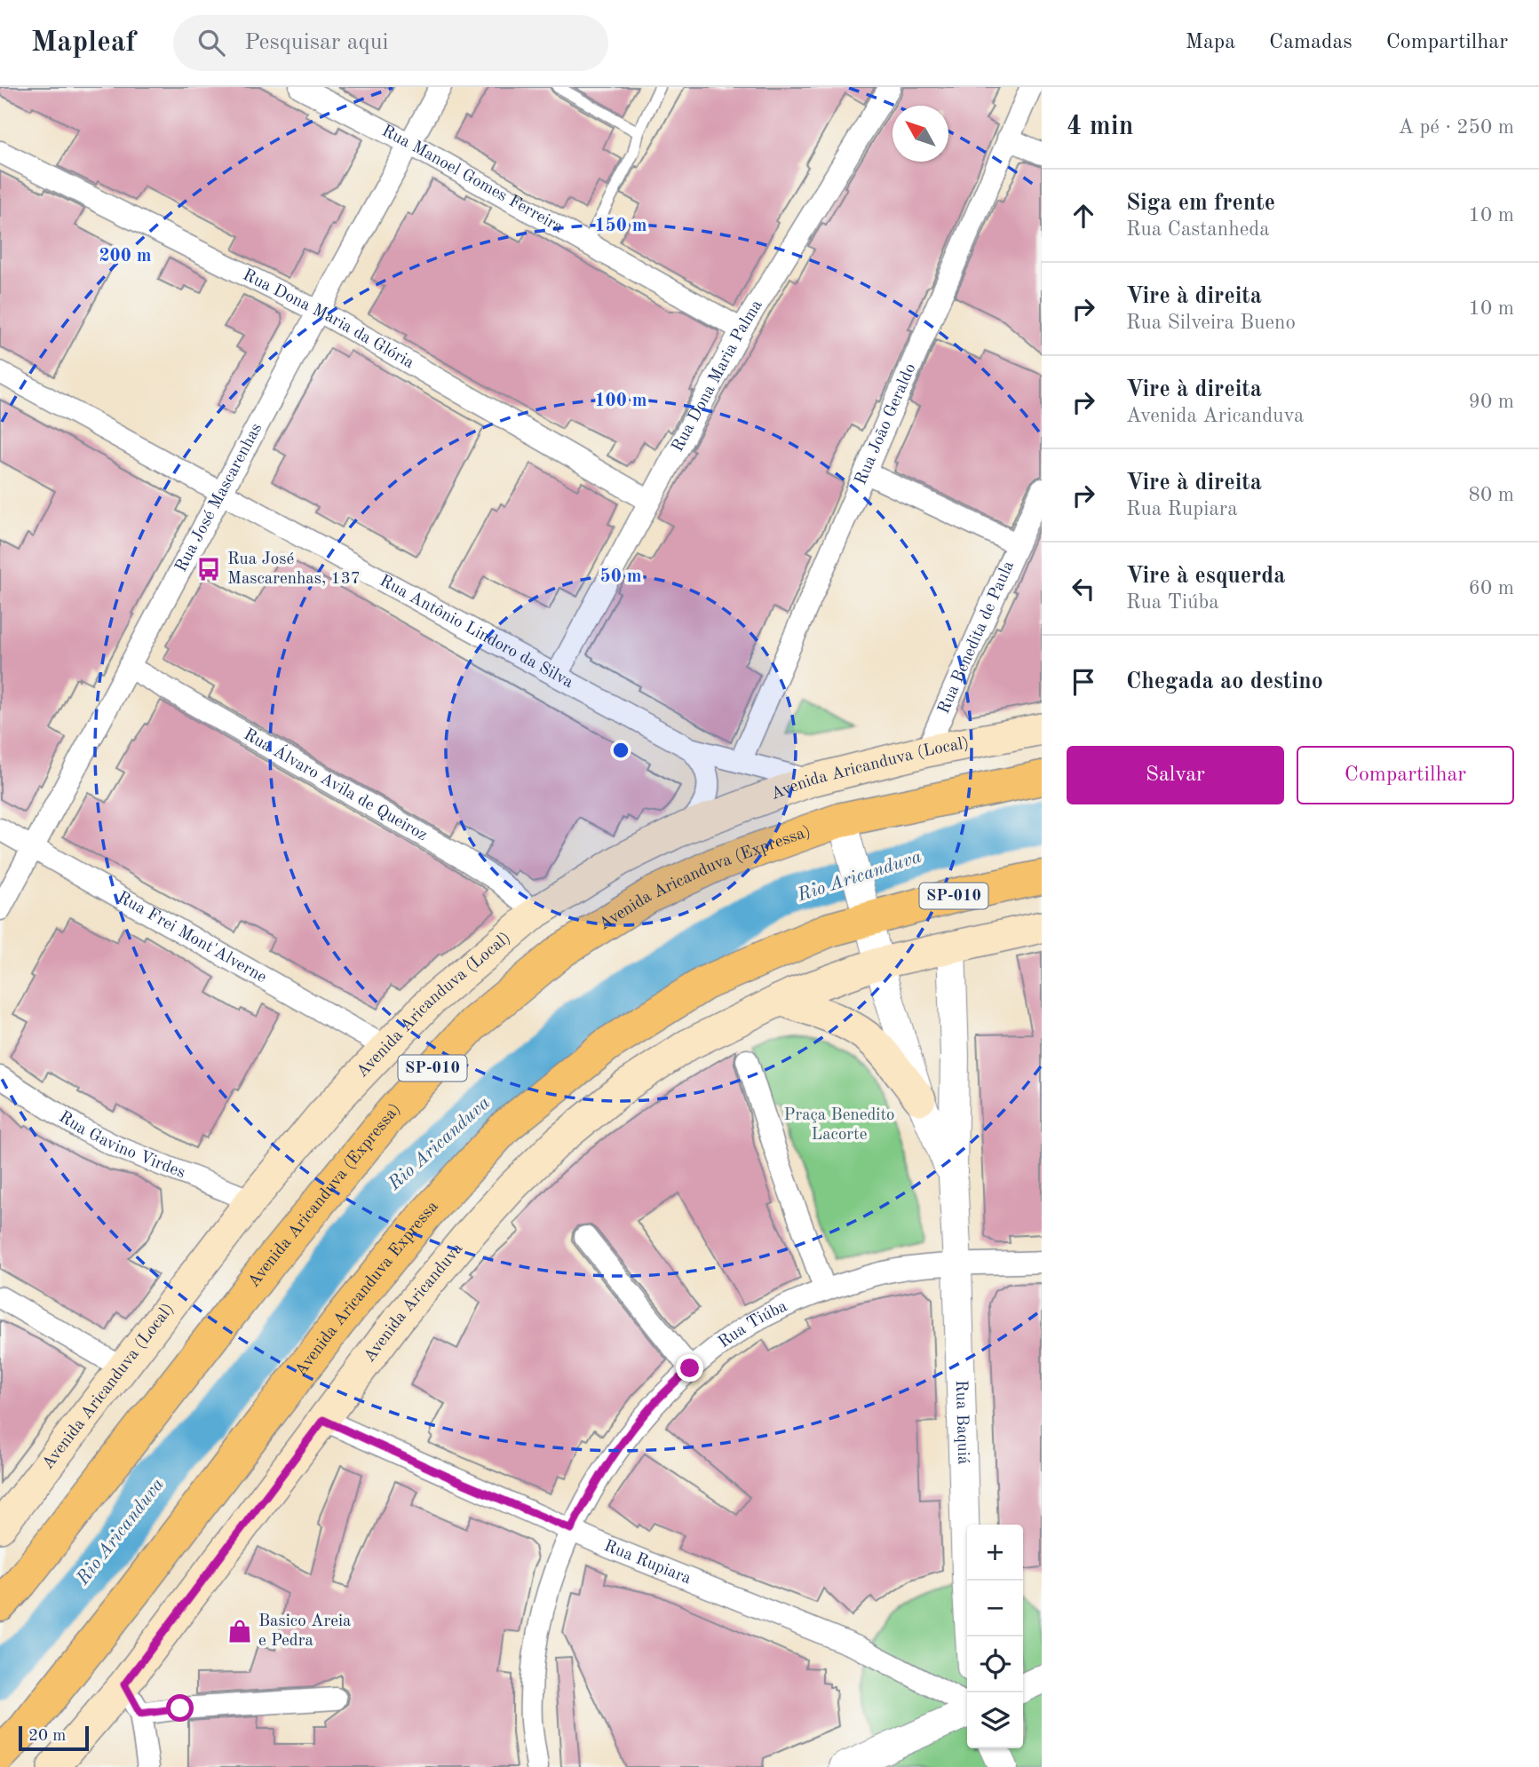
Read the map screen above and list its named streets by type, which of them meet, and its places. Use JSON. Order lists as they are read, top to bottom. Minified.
{"streets":{"highway":["Avenida Aricanduva (Expressa)","SP-010","Avenida Aricanduva Expressa"],"main road":["Avenida Aricanduva (Local)","Avenida Aricanduva"],"street":["Rua Manoel Gomes Ferreira","Rua Dona Maria da Glória","Rua Dona Maria Palma","Rua João Geraldo","Rua José Mascarenhas","Rua Antônio Lindoro da Silva","Rua Benedita de Paula","Rua Álvaro Avila de Queiroz","Rua Frei Mont'Alverne","Rua Gavino Virdes","Rua Tiúba","Rua Baquiá","Rua Rupiara"]},"crossings":[["Rua Manoel Gomes Ferreira","Rua Dona Maria Palma"],["Rua Manoel Gomes Ferreira","Rua José Mascarenhas"],["Rua Dona Maria da Glória","Rua Dona Maria Palma"],["Rua Dona Maria da Glória","Rua José Mascarenhas"],["Rua Dona Maria Palma","Rua Antônio Lindoro da Silva"],["Rua João Geraldo","Rua Antônio Lindoro da Silva"],["Rua José Mascarenhas","Rua Antônio Lindoro da Silva"],["Rua José Mascarenhas","Rua Álvaro Avila de Queiroz"],["Rua José Mascarenhas","Rua Frei Mont'Alverne"],["Rua Antônio Lindoro da Silva","Avenida Aricanduva (Local)"],["Rua Benedita de Paula","Avenida Aricanduva (Local)"],["Avenida Aricanduva (Local)","Rua Álvaro Avila de Queiroz"],["Avenida Aricanduva (Local)","Rua Frei Mont'Alverne"],["Avenida Aricanduva (Local)","Rua Gavino Virdes"],["Avenida Aricanduva (Expressa)","Rua Baquiá"],["SP-010","Avenida Aricanduva Expressa"],["SP-010","Rua Baquiá"],["Avenida Aricanduva Expressa","Rua Baquiá"],["Avenida Aricanduva","Rua Baquiá"],["Avenida Aricanduva","Rua Rupiara"],["Rua Tiúba","Rua Baquiá"],["Rua Tiúba","Rua Rupiara"]],"water":["Rio Aricanduva"],"parks":["Praça Benedito Lacorte"],"places":{"bus stop":["Rua José Mascarenhas, 137"],"shop":["Basico Areia e Pedra"]},"scale_bar":"20 m","north":"top left","page":{"header":"Mapleaf","search":"Pesquisar aqui","nav":["Mapa","Camadas","Compartilhar"],"heading":["4 min","A pé · 250 m"],"list":[["Siga em frente","Rua Castanheda","10 m"],["Vire à direita","Rua Silveira Bueno","10 m"],["Vire à direita","Avenida Aricanduva","90 m"],["Vire à direita","Rua Rupiara","80 m"],["Vire à esquerda","Rua Tiúba","60 m"],"Chegada ao destino"],"buttons":["Salvar","Compartilhar"],"map_buttons":["+","−"],"scale":"20 m"},"rings":["150 m","200 m","100 m","50 m"]}
